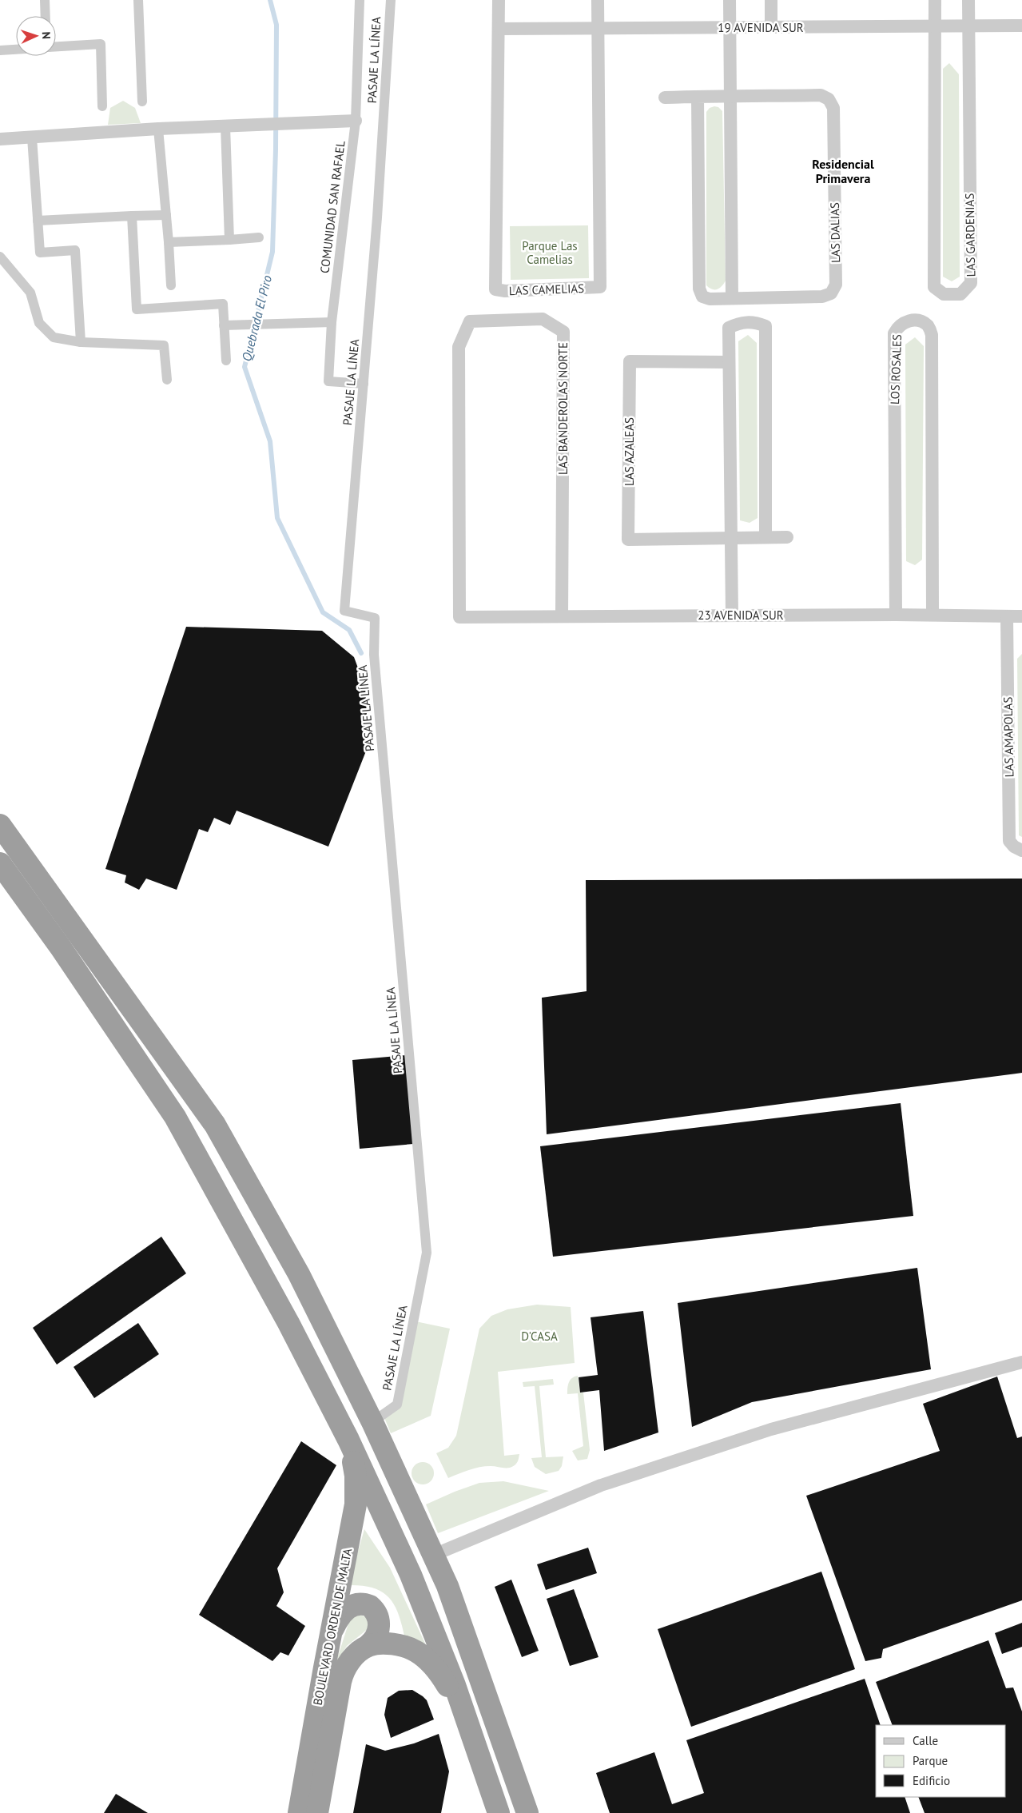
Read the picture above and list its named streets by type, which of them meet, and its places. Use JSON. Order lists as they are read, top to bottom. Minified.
{"streets":{"highway":["BOULEVARD ORDEN DE MALTA"],"street":["19 AVENIDA SUR","PASAJE LA LÍNEA","COMUNIDAD SAN RAFAEL","LAS DALIAS","LAS GARDENIAS","LAS CAMELIAS","LOS ROSALES","LAS BANDEROLAS NORTE","LAS AZALEAS","23 AVENIDA SUR","LAS AMAPOLAS"]},"crossings":[["19 AVENIDA SUR","LAS GARDENIAS"],["19 AVENIDA SUR","LAS CAMELIAS"],["PASAJE LA LÍNEA","COMUNIDAD SAN RAFAEL"],["LOS ROSALES","23 AVENIDA SUR"],["LAS BANDEROLAS NORTE","23 AVENIDA SUR"],["23 AVENIDA SUR","LAS AMAPOLAS"]],"districts":["Residencial Primavera"],"water":["Quebrada El Piro"],"parks":["Parque Las Camelias","D'CASA"],"legend":["Calle","Parque","Edificio"],"north":"right"}
